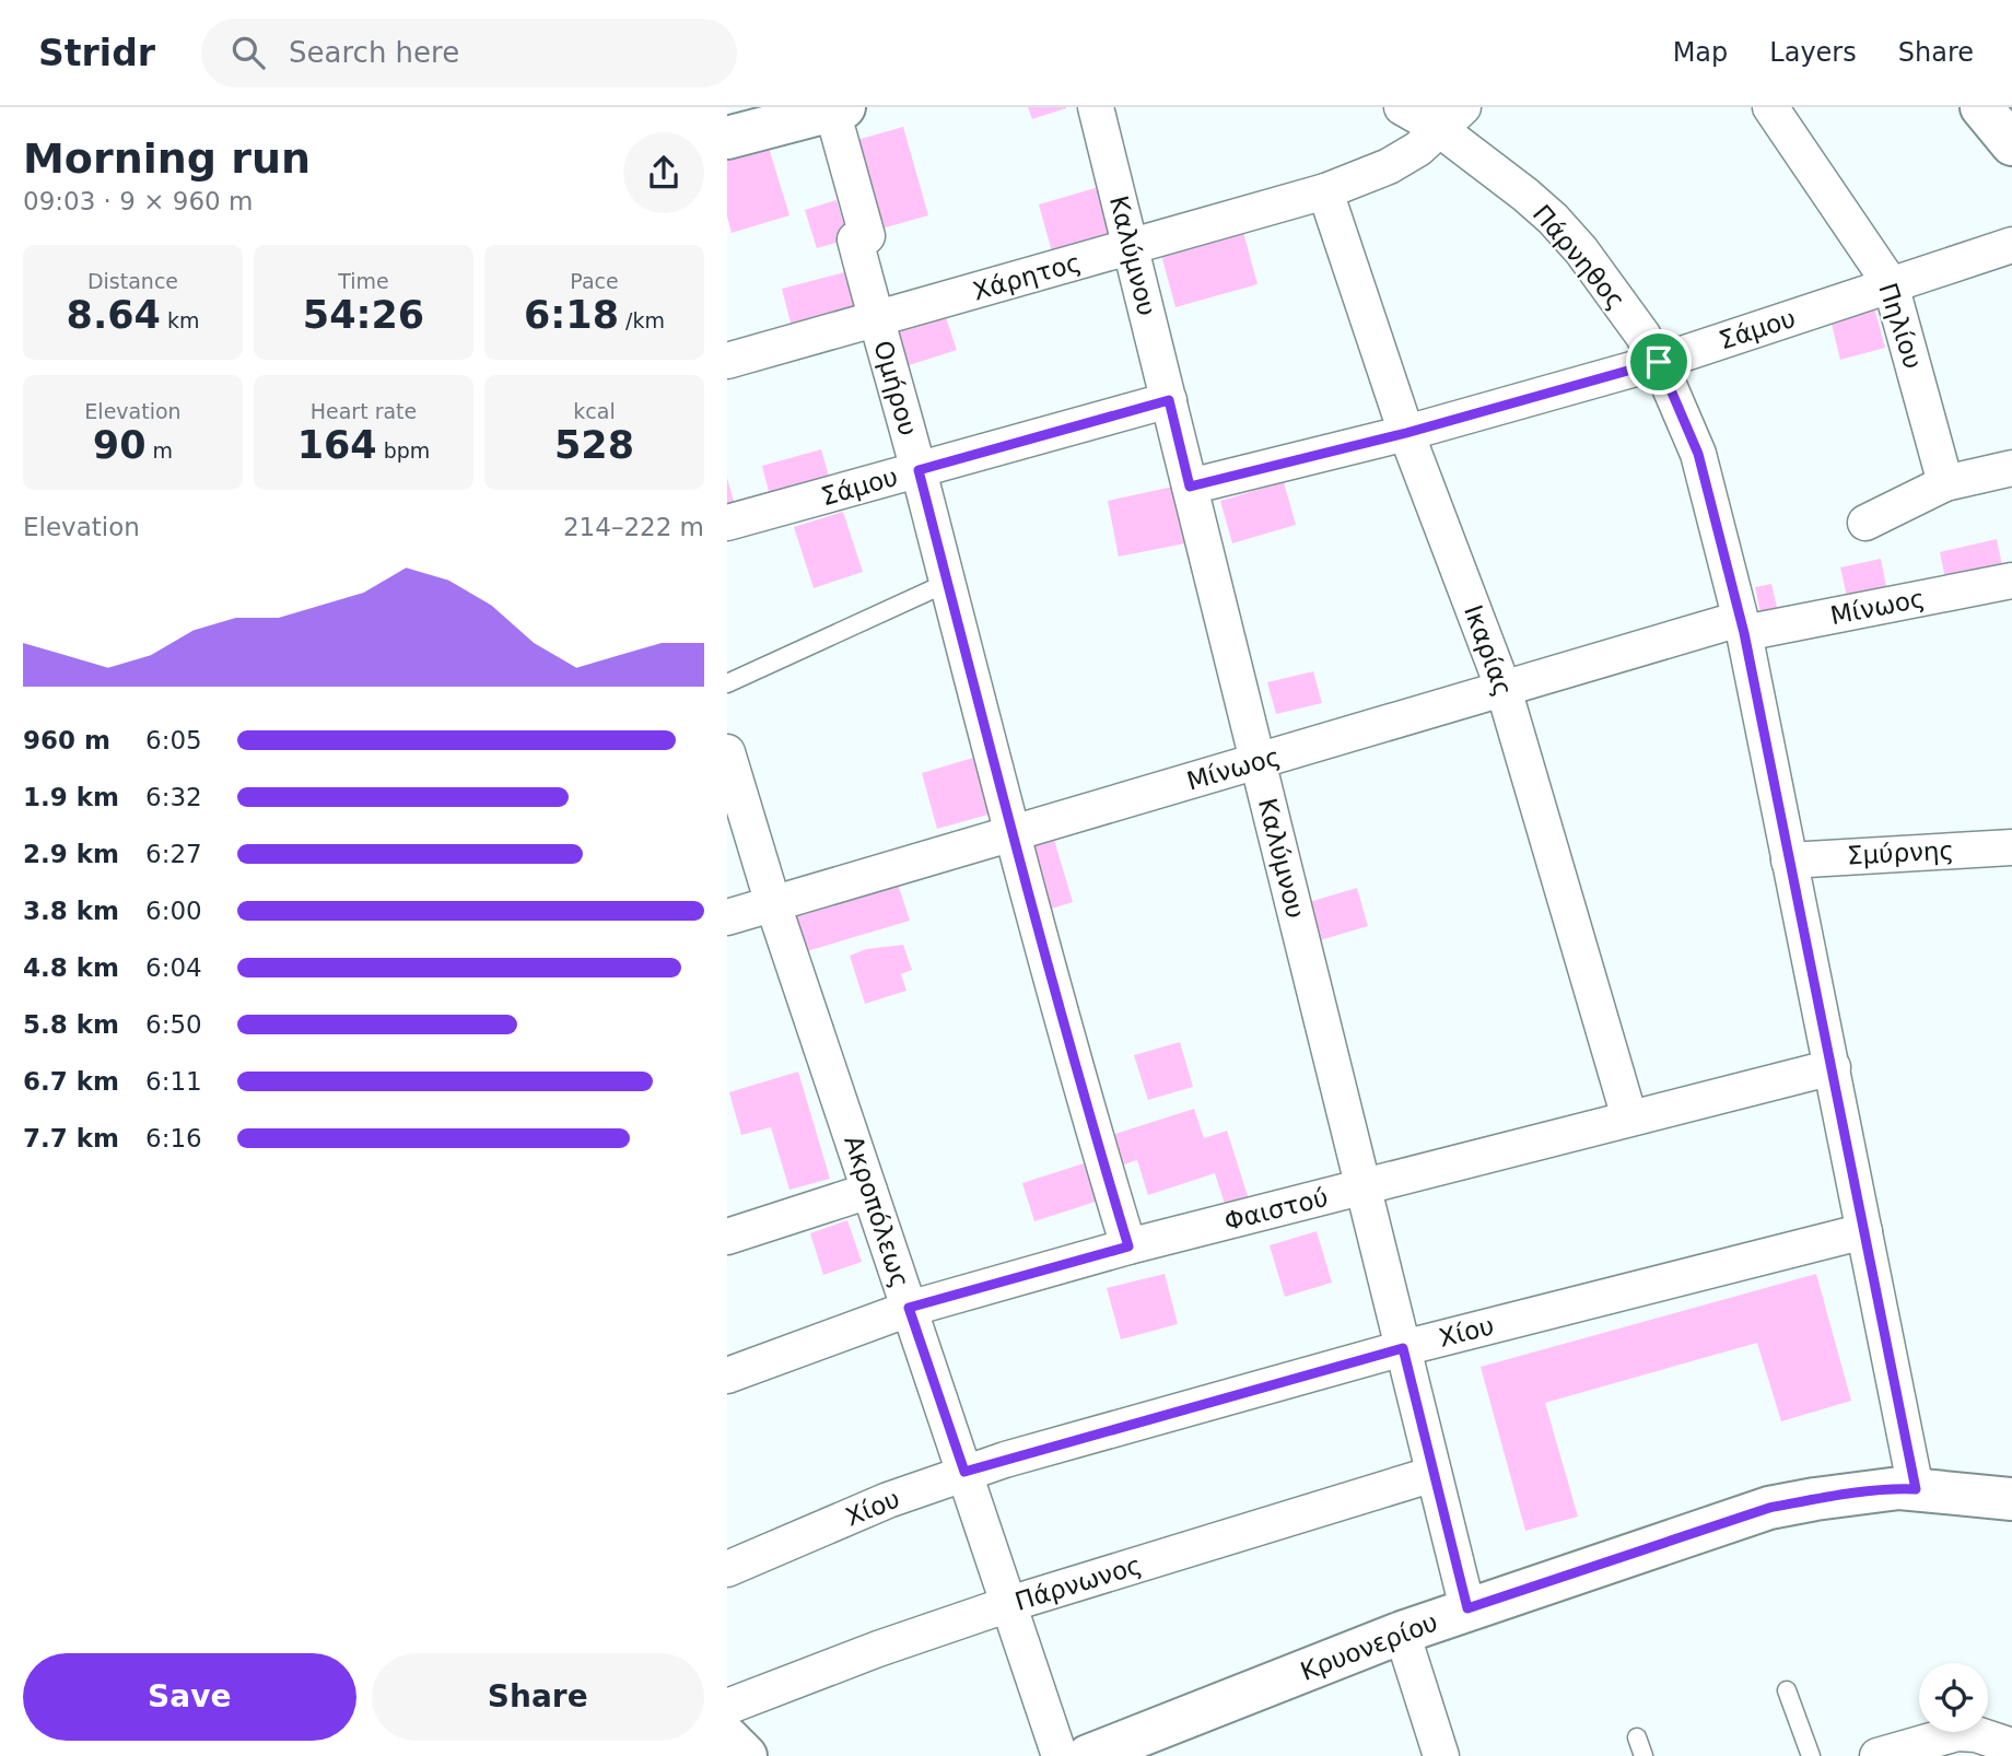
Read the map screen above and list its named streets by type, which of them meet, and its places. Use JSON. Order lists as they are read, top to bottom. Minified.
{"streets":{"street":["Καλύμνου","Πάρνηθος","Χάρητος","Πηλίου","Σάμου","Ομήρου","Μίνωος","Ικαρίας","Σμύρνης","Φαιστού","Ακροπόλεως","Χίου","Πάρνωνος","Κρυονερίου"]},"crossings":[["Καλύμνου","Χάρητος"],["Καλύμνου","Σάμου"],["Καλύμνου","Μίνωος"],["Καλύμνου","Φαιστού"],["Καλύμνου","Χίου"],["Καλύμνου","Πάρνωνος"],["Καλύμνου","Κρυονερίου"],["Πάρνηθος","Χάρητος"],["Πάρνηθος","Σάμου"],["Πάρνηθος","Μίνωος"],["Πάρνηθος","Σμύρνης"],["Πάρνηθος","Φαιστού"],["Πάρνηθος","Χίου"],["Πάρνηθος","Κρυονερίου"],["Χάρητος","Ομήρου"],["Χάρητος","Ικαρίας"],["Πηλίου","Σάμου"],["Σάμου","Ομήρου"],["Σάμου","Ικαρίας"],["Ομήρου","Μίνωος"],["Ομήρου","Φαιστού"],["Μίνωος","Ικαρίας"],["Μίνωος","Ακροπόλεως"],["Ικαρίας","Φαιστού"],["Φαιστού","Ακροπόλεως"],["Ακροπόλεως","Χίου"],["Ακροπόλεως","Πάρνωνος"]],"page":{"header":"Stridr","search":"Search here","nav":["Map","Layers","Share"],"heading":["Morning run","09:03 · 9 × 960 m"],"stats":[["Distance","8.64 km"],["Time","54:26"],["Pace","6:18 /km"],["Elevation","90 m"],["Heart rate","164 bpm"],["kcal","528"]],"chart":["Elevation","214–222 m"],"list":[{"name":"960 m","note":"6:05"},{"name":"1.9 km","note":"6:32"},{"name":"2.9 km","note":"6:27"},{"name":"3.8 km","note":"6:00"},{"name":"4.8 km","note":"6:04"},{"name":"5.8 km","note":"6:50"},{"name":"6.7 km","note":"6:11"},{"name":"7.7 km","note":"6:16"}],"buttons":["Save","Share"]}}
